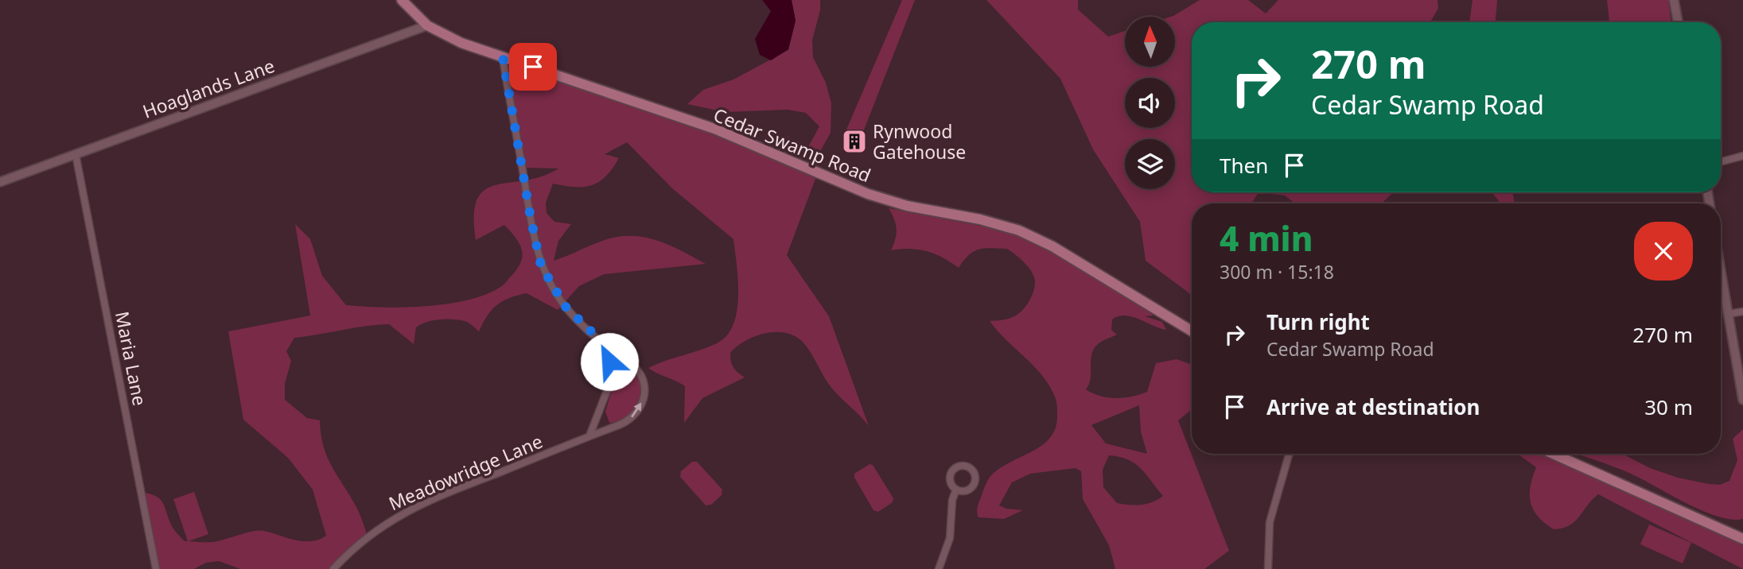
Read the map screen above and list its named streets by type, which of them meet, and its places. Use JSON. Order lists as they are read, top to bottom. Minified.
{"streets":{"main road":["Cedar Swamp Road"],"street":["Hoaglands Lane","Maria Lane","Meadowridge Lane"]},"crossings":[["Hoaglands Lane","Cedar Swamp Road"],["Hoaglands Lane","Maria Lane"],["Cedar Swamp Road","Meadowridge Lane"]],"places":{"building":["Rynwood Gatehouse"]},"north":"top","page":{"turn":["270 m","Cedar Swamp Road"],"then":"Then","heading":["4 min","300 m · 15:18"],"list":[{"name":"Turn right","note":"Cedar Swamp Road","value":"270 m"},{"name":"Arrive at destination","value":"30 m"}]}}
